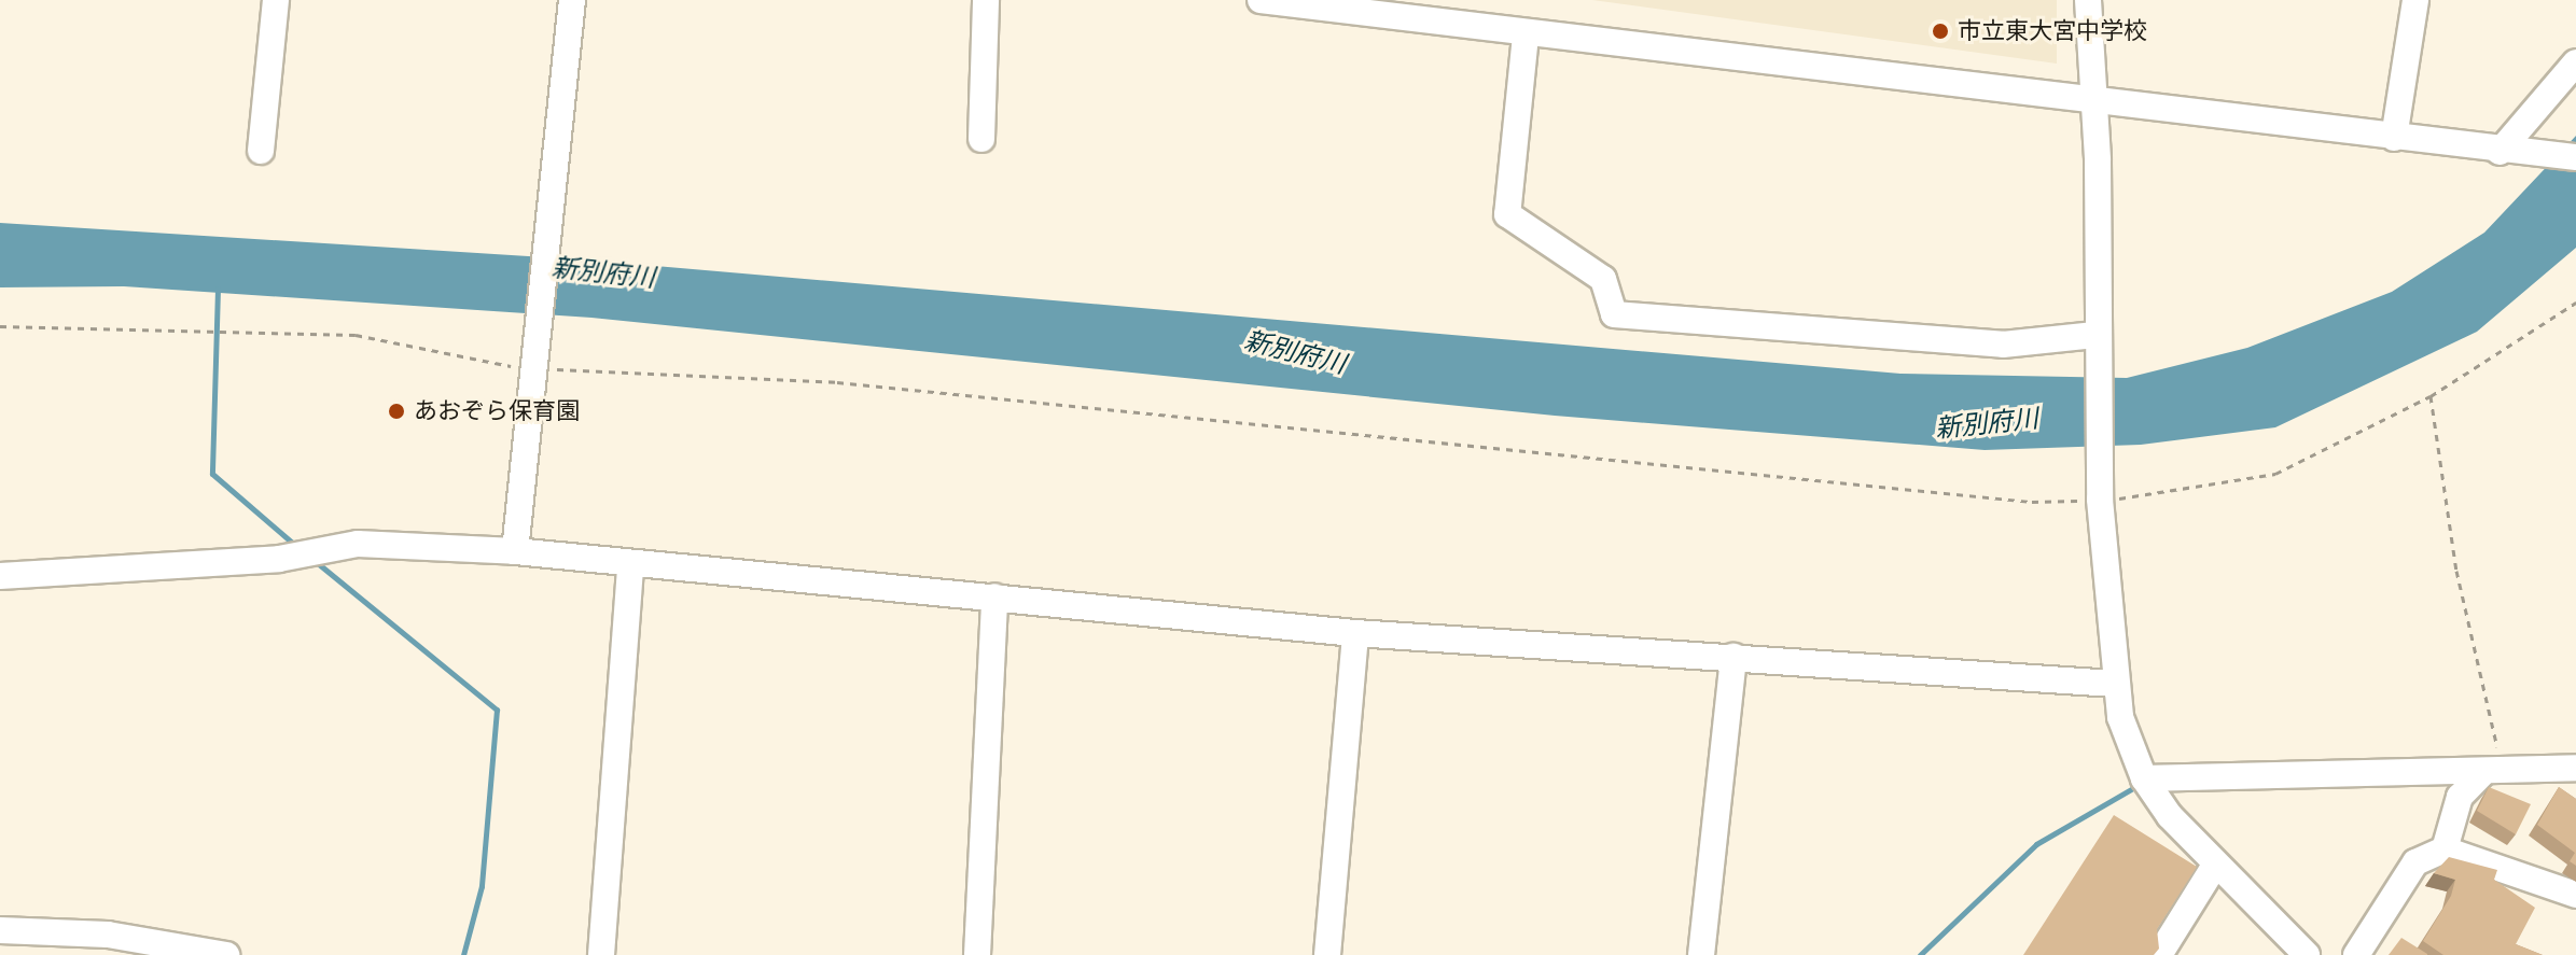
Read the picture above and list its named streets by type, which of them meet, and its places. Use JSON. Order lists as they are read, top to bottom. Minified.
{"water":["新別府川"],"places":["市立東大宮中学校","あおぞら保育園"]}
